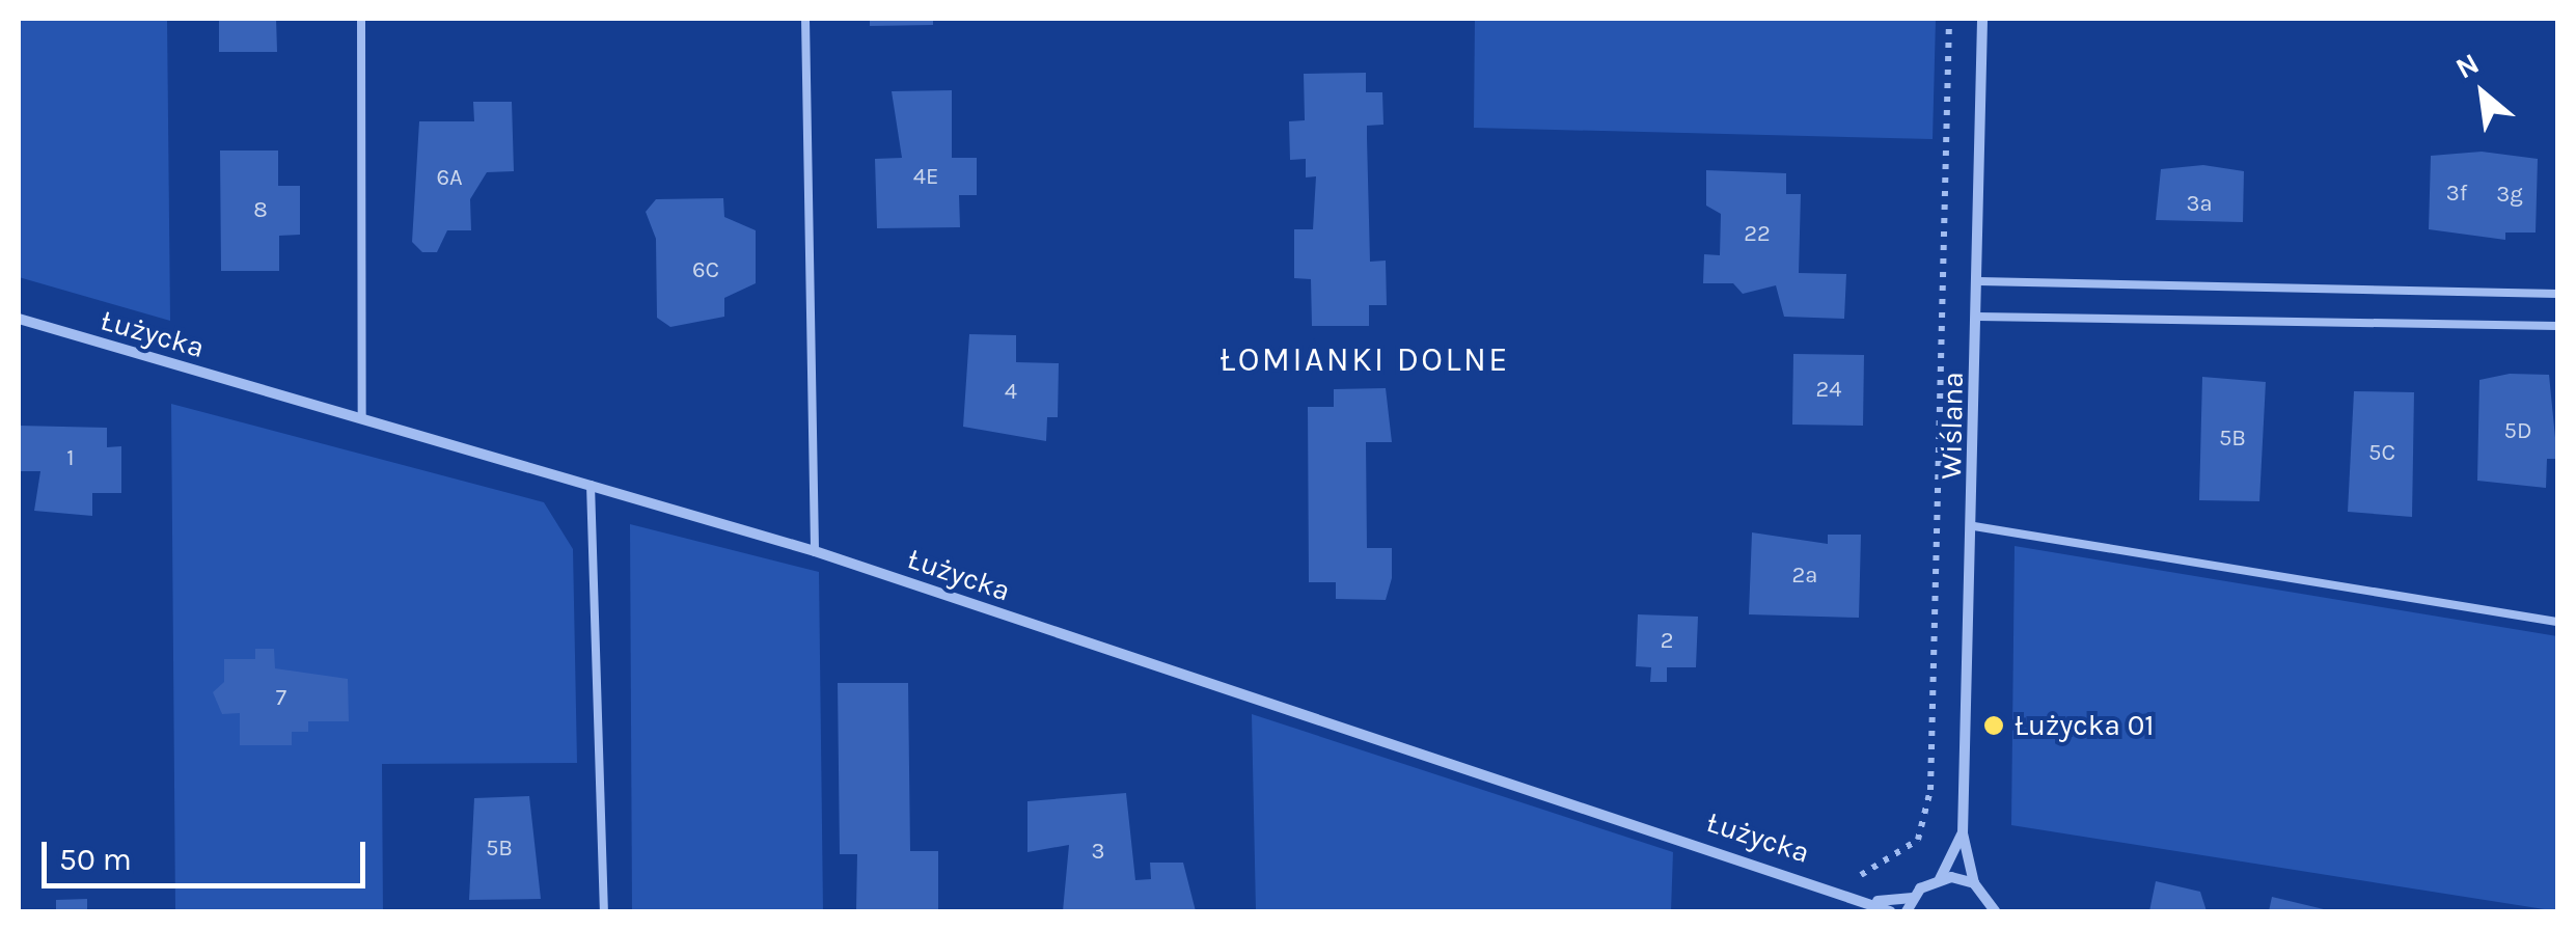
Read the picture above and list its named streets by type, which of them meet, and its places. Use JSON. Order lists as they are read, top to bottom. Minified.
{"streets":{"street":["Łużycka","Wiślana"]},"districts":["ŁOMIANKI DOLNE"],"places":["Łużycka 01"],"house_numbers":["4E","6A","3f","3g","3a","8","22","6C","24","4","5D","5B","5C","1","2a","2","7","5B","3"],"scale_bar":"50 m","north":"top left"}
